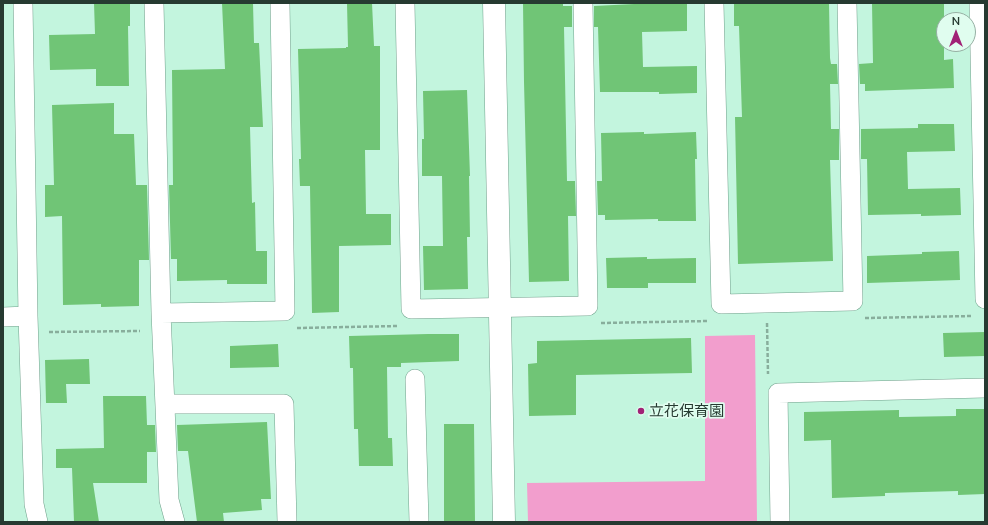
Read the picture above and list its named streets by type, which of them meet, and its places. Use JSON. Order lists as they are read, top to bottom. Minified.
{"places":["立花保育園"],"north":"top"}
